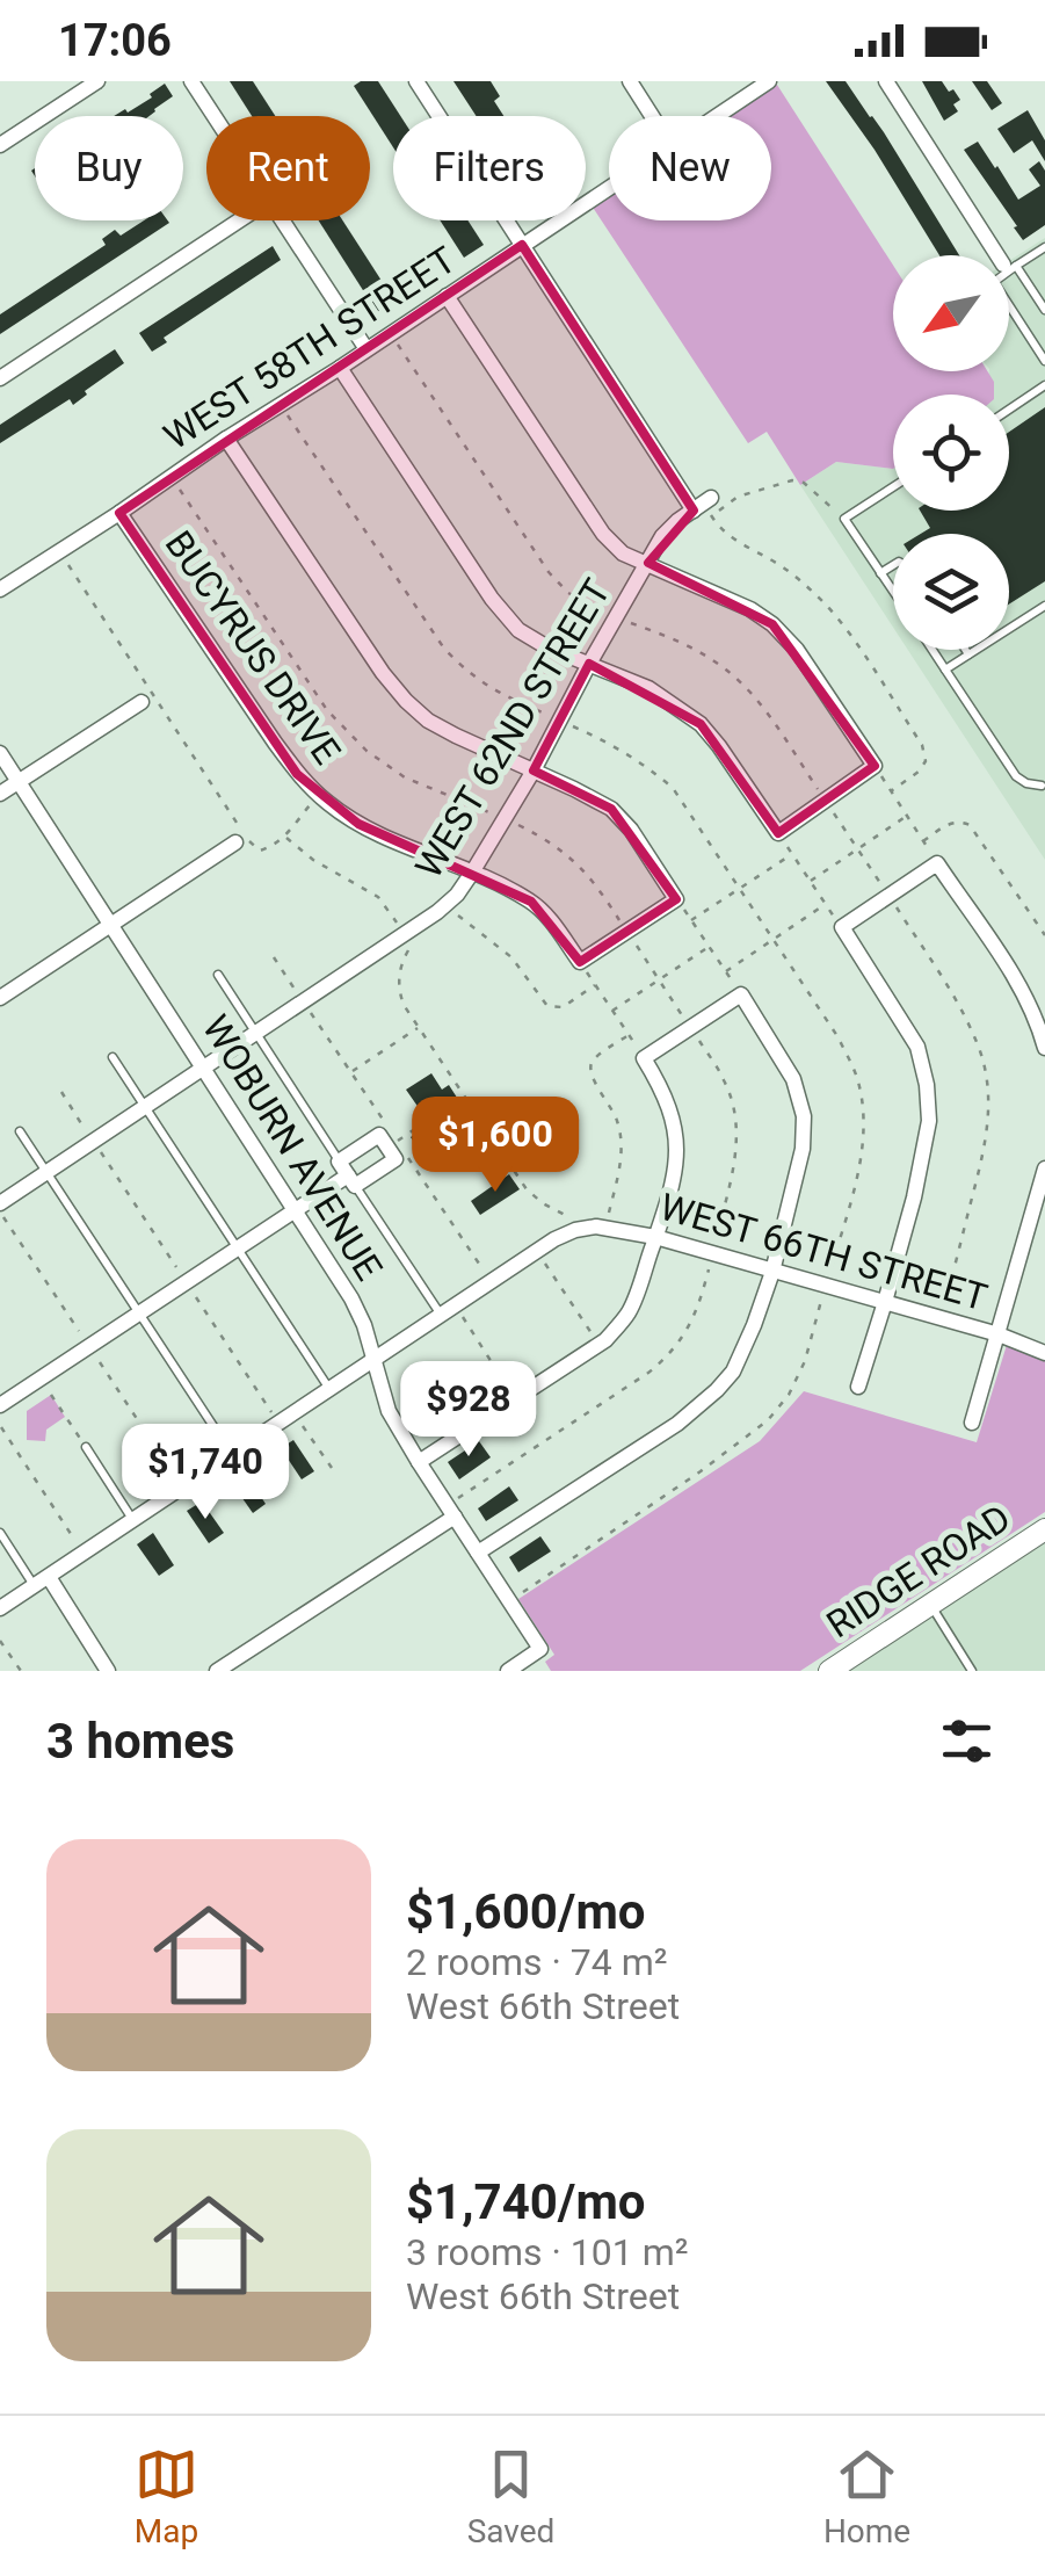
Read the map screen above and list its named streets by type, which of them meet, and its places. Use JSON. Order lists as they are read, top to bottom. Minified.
{"streets":{"main road":["RIDGE ROAD"],"street":["WEST 58TH STREET","BUCYRUS DRIVE","WEST 62ND STREET","WOBURN AVENUE","WEST 66TH STREET"]},"crossings":[["WEST 58TH STREET","BUCYRUS DRIVE"],["BUCYRUS DRIVE","WEST 62ND STREET"],["WEST 62ND STREET","WOBURN AVENUE"],["WOBURN AVENUE","WEST 66TH STREET"]],"north":"bottom left","page":{"status":"17:06","chip":["Buy","Rent","Filters","New"],"price":["$1,600","$928","$1,740"],"heading":"3 homes","list":[{"name":"$1,600/mo","note":"2 rooms · 74 m² · West 66th Street"},{"name":"$1,740/mo","note":"3 rooms · 101 m² · West 66th Street"}],"tabs":["Map","Saved","Home"]}}
